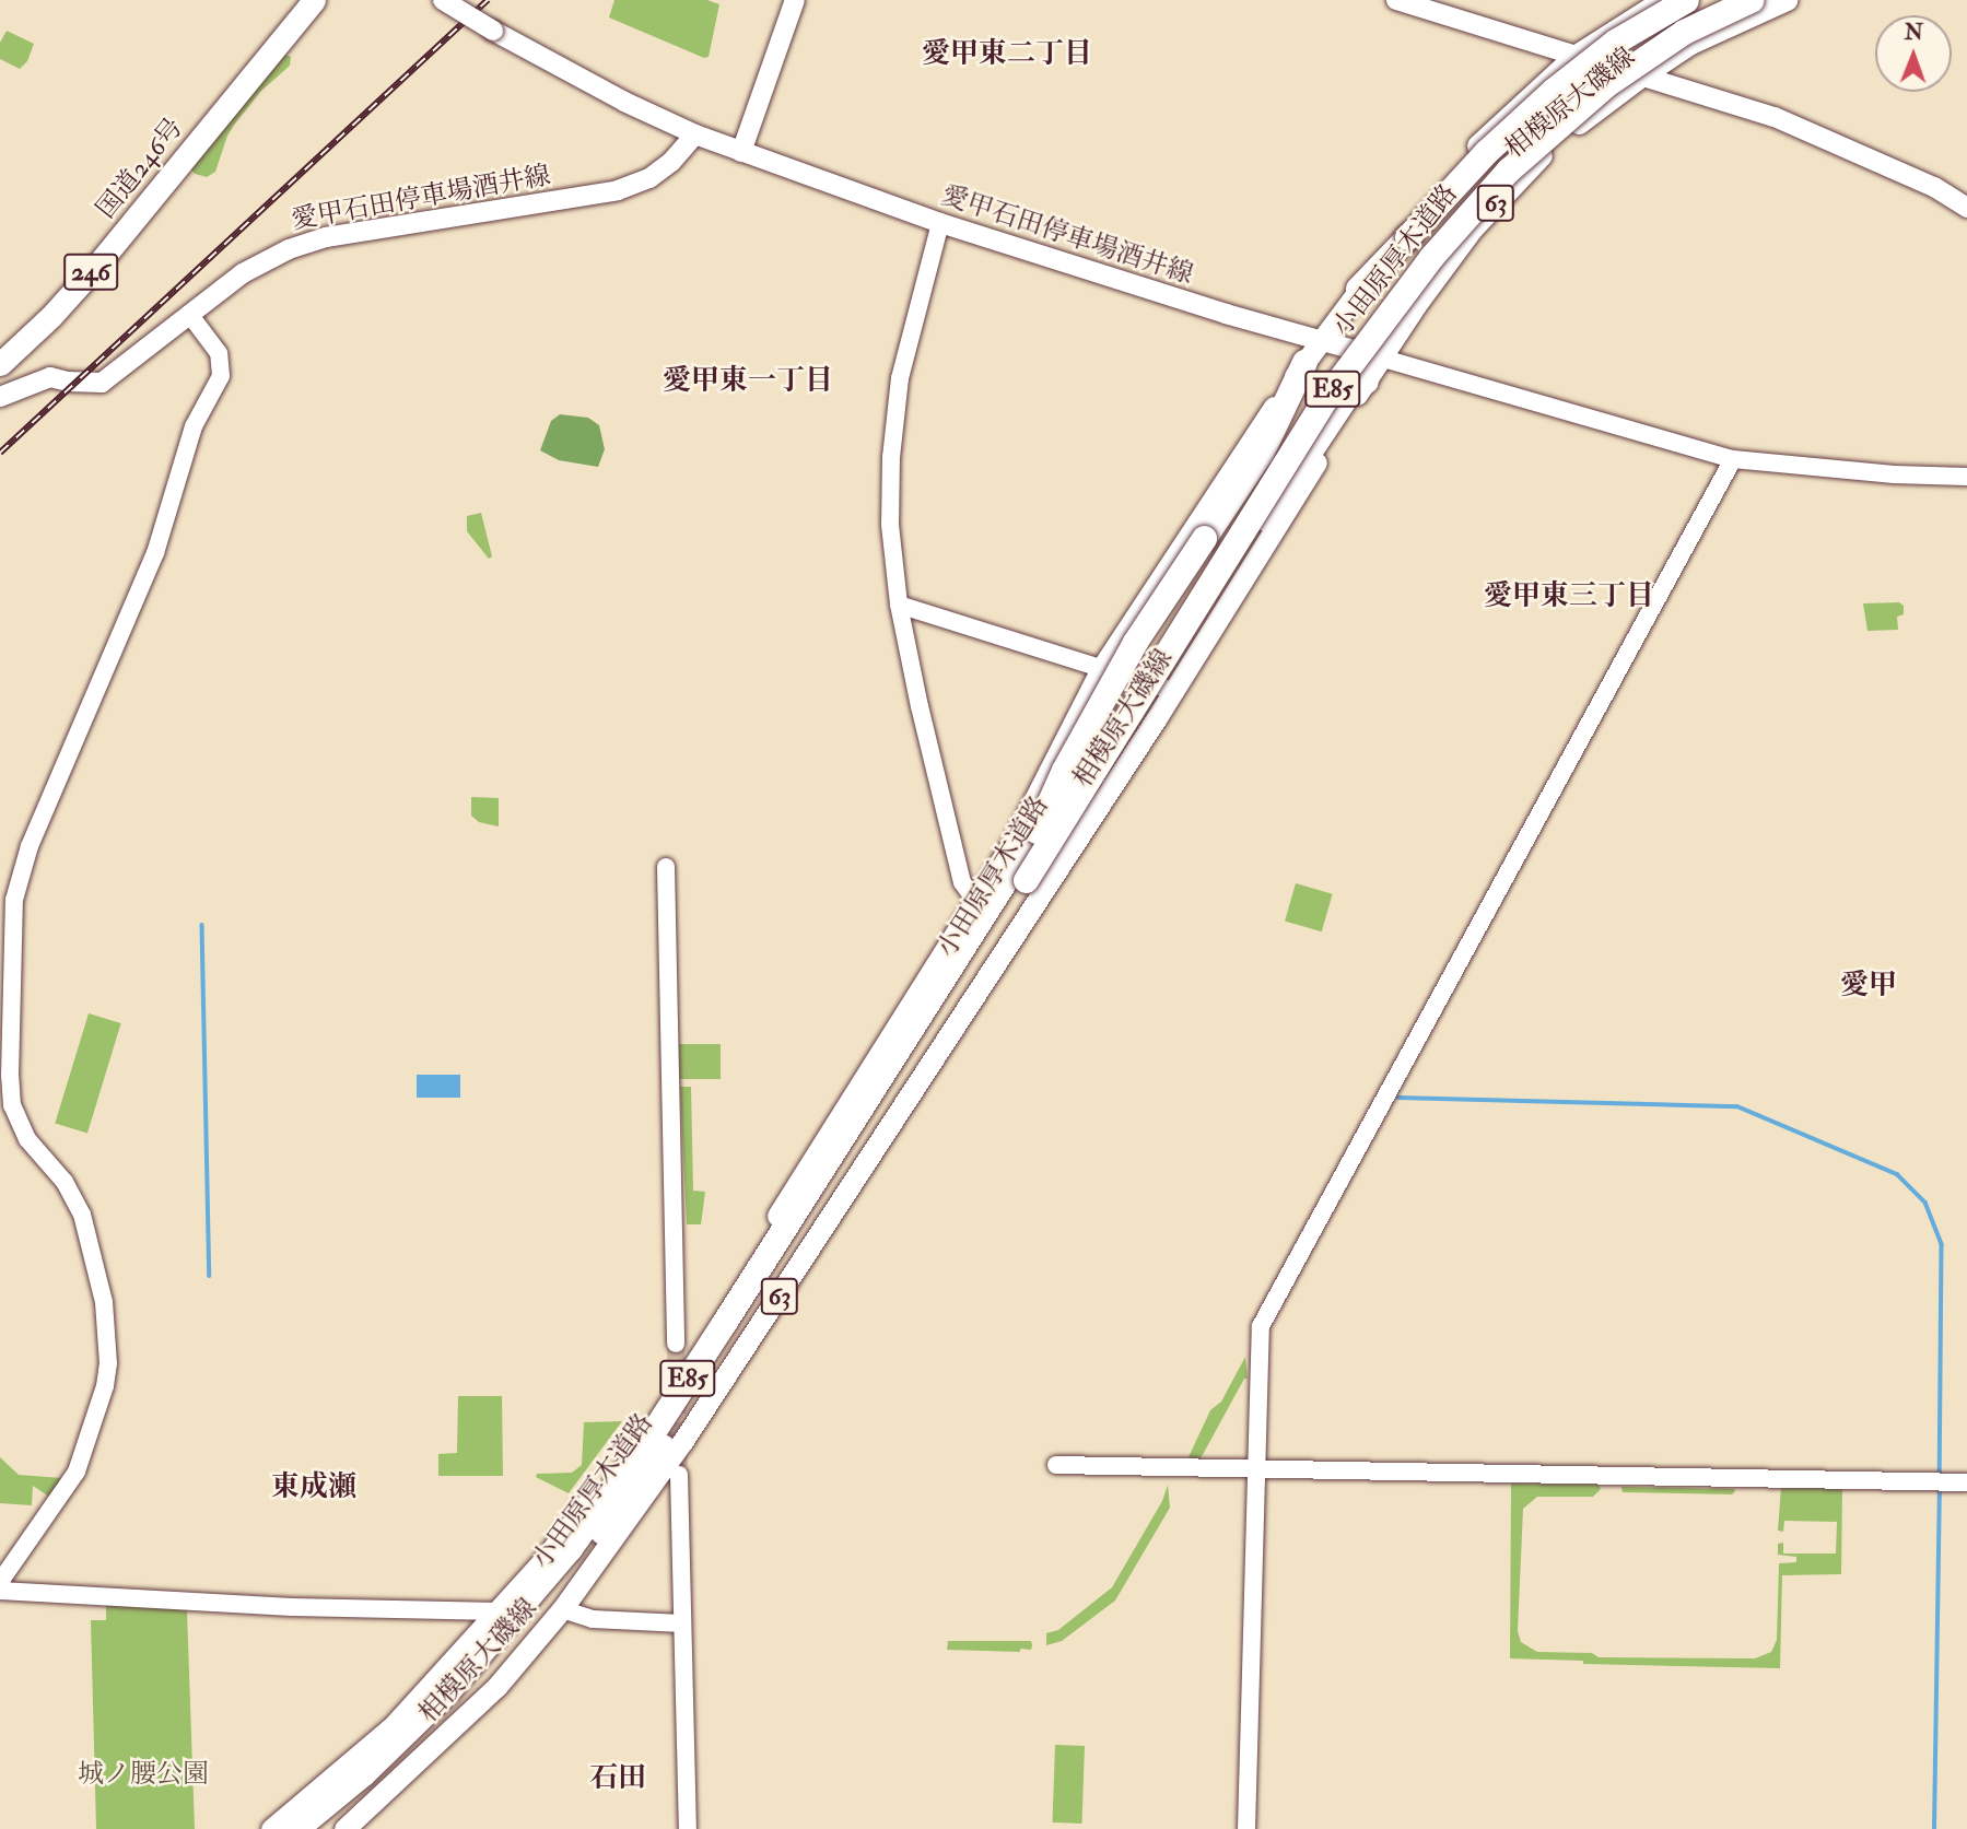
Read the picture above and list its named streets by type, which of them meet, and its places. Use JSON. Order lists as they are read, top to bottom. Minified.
{"streets":{"highway":["国道246号","小田原厚木道路","246","E85"],"main road":["相模原大磯線","愛甲石田停車場酒井線","63"]},"crossings":[["相模原大磯線","愛甲石田停車場酒井線"]],"districts":["愛甲東二丁目","愛甲東一丁目","愛甲東三丁目","愛甲","東成瀬","石田"],"parks":["城ノ腰公園"],"north":"top"}
